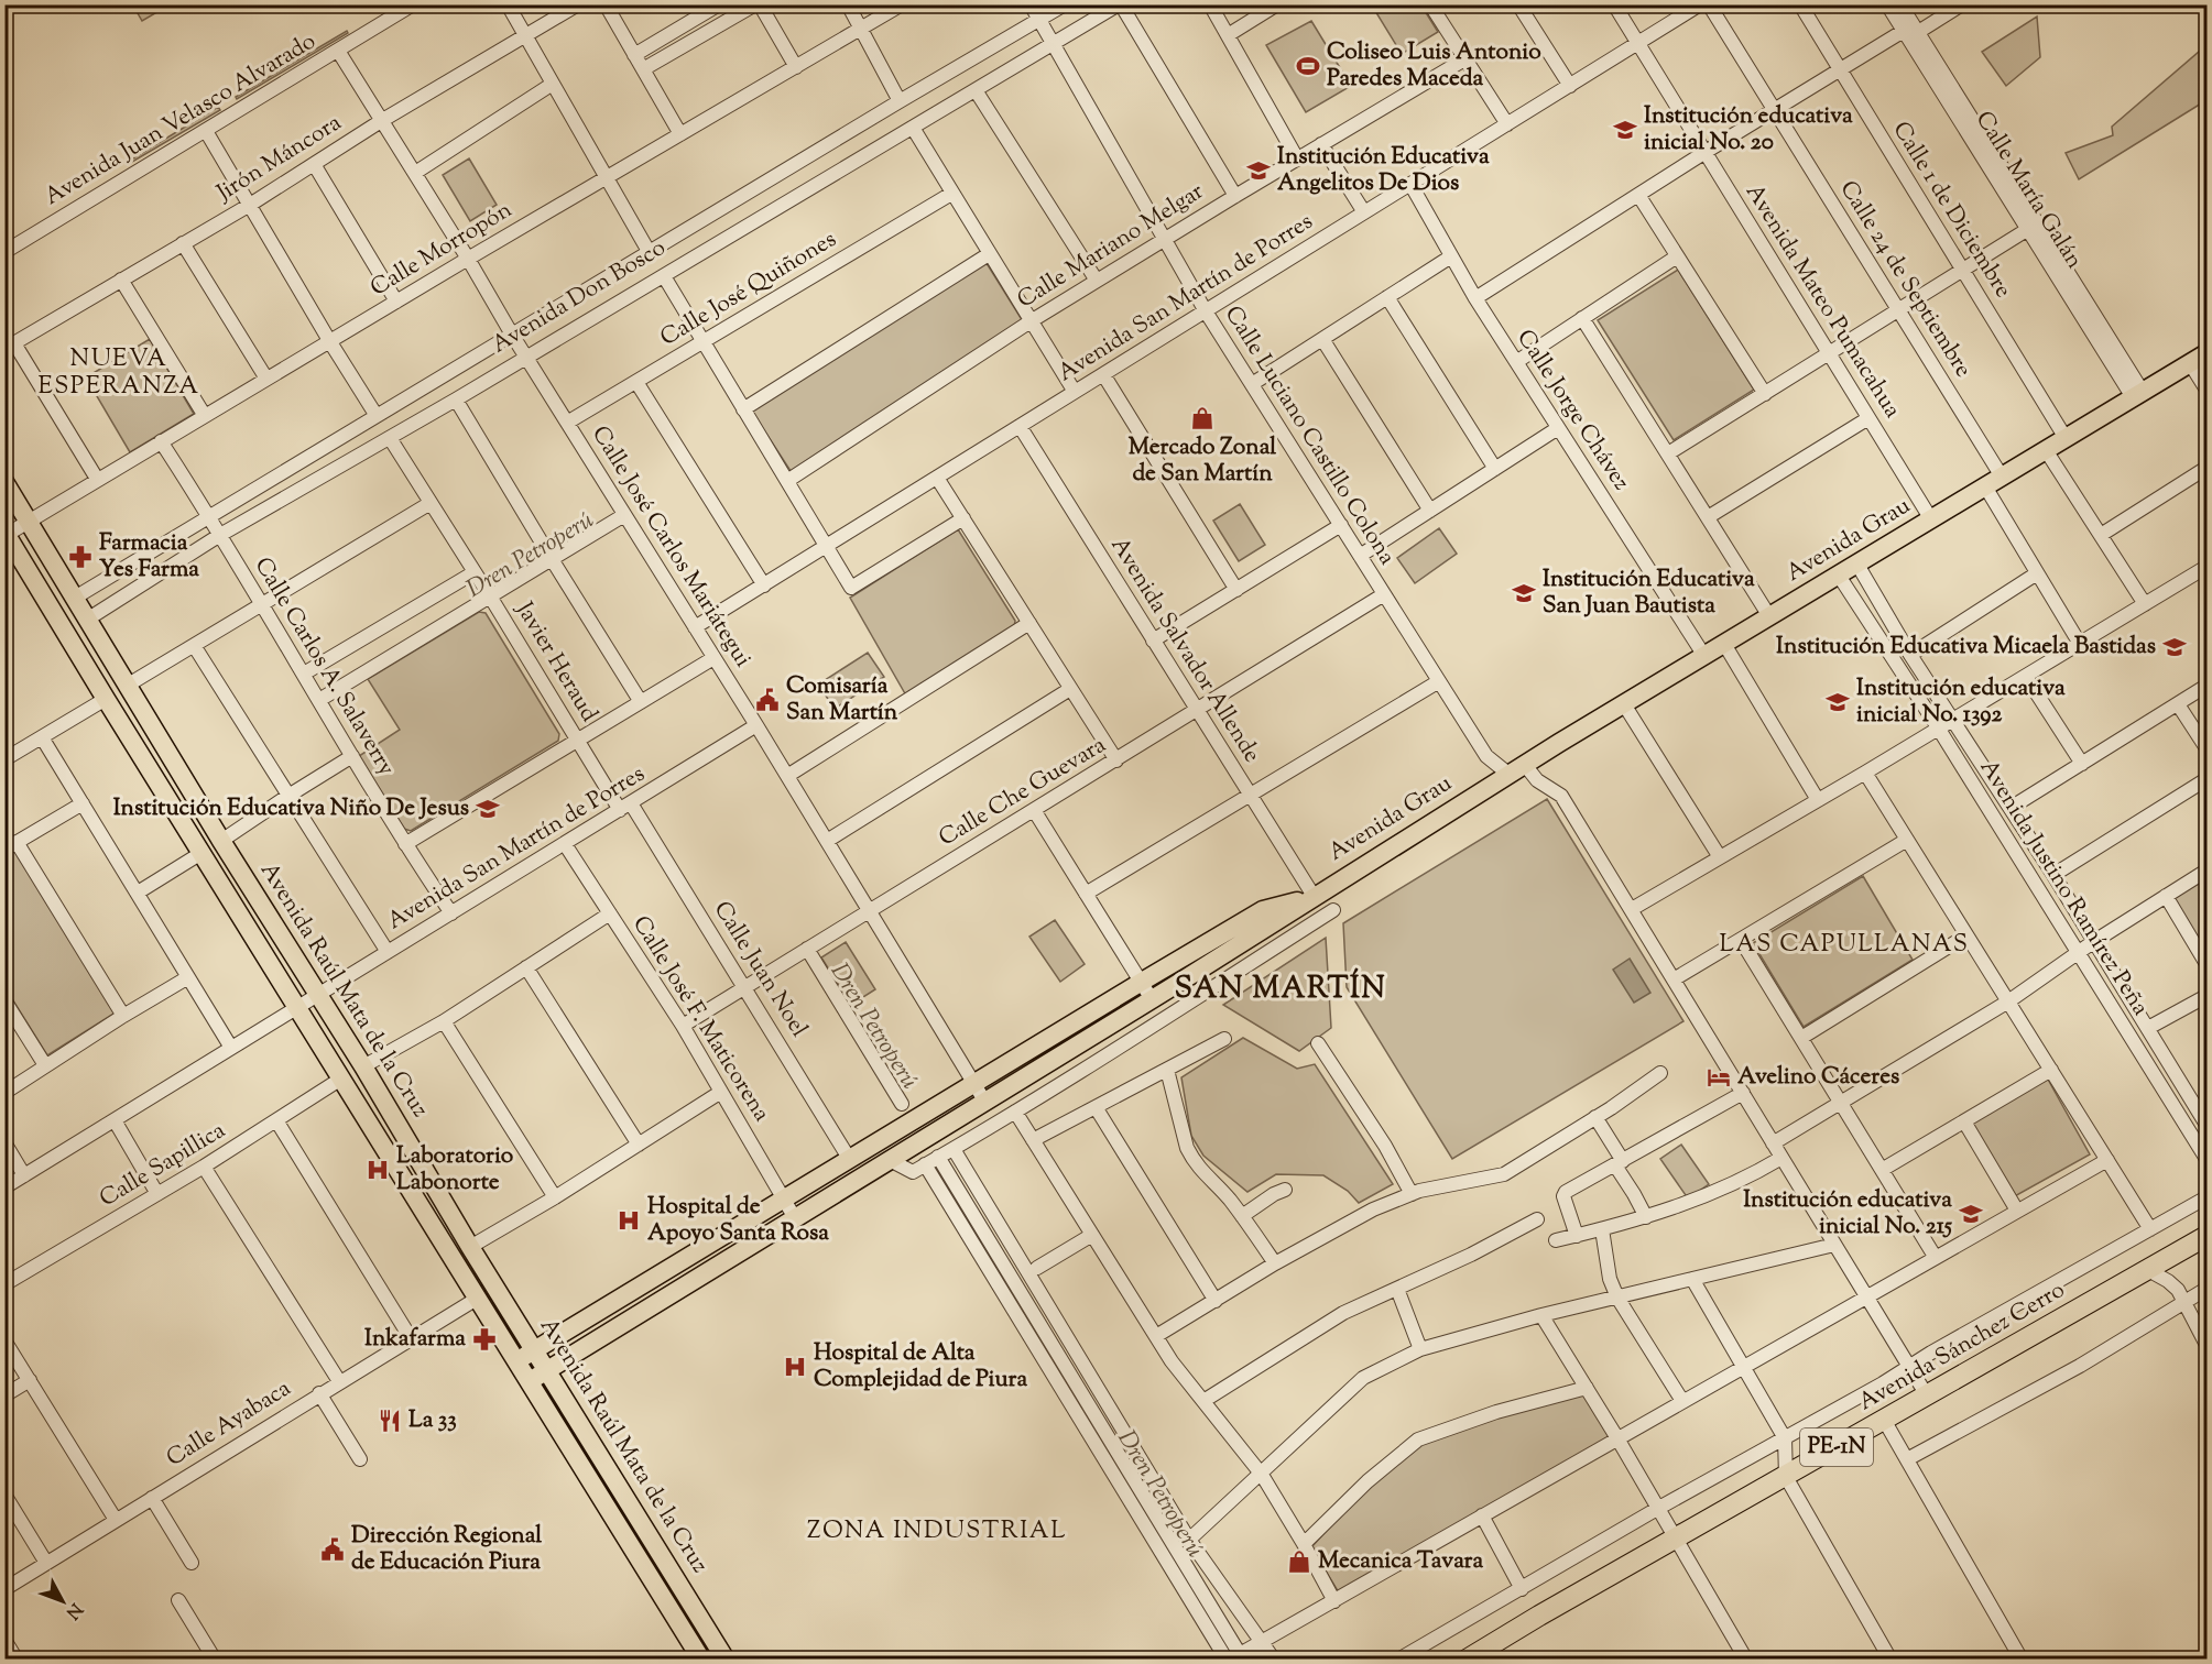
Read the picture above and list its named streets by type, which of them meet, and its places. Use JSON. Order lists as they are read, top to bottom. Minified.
{"streets":{"highway":["Avenida Sánchez Cerro","PE-1N"],"main road":["Avenida Don Bosco","Avenida Grau","Avenida Raúl Mata de la Cruz"],"street":["Avenida Juan Velasco Alvarado","Jirón Máncora","Calle María Galán","Calle 1 de Diciembre","Calle Mariano Melgar","Calle Morropón","Calle 24 de Septiembre","Calle José Quiñones","Avenida San Martín de Porres","Avenida Mateo Pumacahua","Calle Jorge Chávez","Calle Luciano Castillo Colona","Calle José Carlos Mariátegui","Avenida Salvador Allende","Javier Heraud","Calle Carlos A. Salaverry","Calle Che Guevara","Avenida Justino Ramírez Peña","Calle Juan Noel","Calle José F. Maticorena","Calle Sapillica","Calle Ayabaca"]},"crossings":[["Avenida Juan Velasco Alvarado","Calle José Carlos Mariátegui"],["Jirón Máncora","Calle José Carlos Mariátegui"],["Calle María Galán","Avenida Grau"],["Calle 1 de Diciembre","Avenida Grau"],["Calle Mariano Melgar","Calle Luciano Castillo Colona"],["Calle Morropón","Calle José Carlos Mariátegui"],["Calle Morropón","Calle Carlos A. Salaverry"],["Calle Morropón","Avenida Raúl Mata de la Cruz"],["Calle 24 de Septiembre","Avenida Grau"],["Calle José Quiñones","Calle José Carlos Mariátegui"],["Avenida Don Bosco","Calle Luciano Castillo Colona"],["Avenida Don Bosco","Calle José Carlos Mariátegui"],["Avenida Don Bosco","Javier Heraud"],["Avenida Don Bosco","Calle Carlos A. Salaverry"],["Avenida Don Bosco","Avenida Raúl Mata de la Cruz"],["Avenida San Martín de Porres","Avenida Mateo Pumacahua"],["Avenida San Martín de Porres","Calle Jorge Chávez"],["Avenida San Martín de Porres","Calle Luciano Castillo Colona"],["Avenida San Martín de Porres","Calle José Carlos Mariátegui"],["Avenida San Martín de Porres","Avenida Salvador Allende"],["Avenida San Martín de Porres","Javier Heraud"],["Avenida San Martín de Porres","Calle Carlos A. Salaverry"],["Avenida San Martín de Porres","Calle Juan Noel"],["Avenida San Martín de Porres","Avenida Raúl Mata de la Cruz"],["Avenida San Martín de Porres","Calle José F. Maticorena"],["Avenida Mateo Pumacahua","Avenida Grau"],["Calle Jorge Chávez","Avenida Grau"],["Calle Luciano Castillo Colona","Avenida Grau"],["Calle Luciano Castillo Colona","Calle Che Guevara"],["Calle Luciano Castillo Colona","Avenida Sánchez Cerro"],["Avenida Grau","Calle José Carlos Mariátegui"],["Avenida Grau","Avenida Salvador Allende"],["Avenida Grau","Avenida Justino Ramírez Peña"],["Avenida Grau","Calle Juan Noel"],["Avenida Grau","Avenida Raúl Mata de la Cruz"],["Avenida Grau","Calle José F. Maticorena"],["Calle José Carlos Mariátegui","Calle Che Guevara"],["Avenida Salvador Allende","Calle Che Guevara"],["Javier Heraud","Calle Juan Noel"],["Calle Che Guevara","Calle Juan Noel"],["Calle Che Guevara","Calle José F. Maticorena"],["Avenida Raúl Mata de la Cruz","Calle Sapillica"],["Avenida Raúl Mata de la Cruz","Calle Ayabaca"]],"districts":["NUEVA ESPERANZA","LAS CAPULLANAS","SAN MARTÍN","ZONA INDUSTRIAL"],"water":["Dren Petroperú"],"places":{"sports":["Coliseo Luis Antonio Paredes Maceda"],"school or university":["Institución educativa inicial No. 20","Institución Educativa Angelitos De Dios","Institución Educativa San Juan Bautista","Institución Educativa Micaela Bastidas","Institución educativa inicial No. 1392","Institución Educativa Niño De Jesus","Institución educativa inicial No. 215"],"shop":["Mercado Zonal de San Martín","Mecanica Tavara"],"pharmacy":["Farmacia Yes Farma","Inkafarma"],"public building":["Comisaría San Martín","Dirección Regional de Educación Piura"],"hotel":["Avelino Cáceres"],"hospital":["Laboratorio Labonorte","Hospital de Apoyo Santa Rosa","Hospital de Alta Complejidad de Piura"],"restaurant":["La 33"]},"north":"bottom right"}
